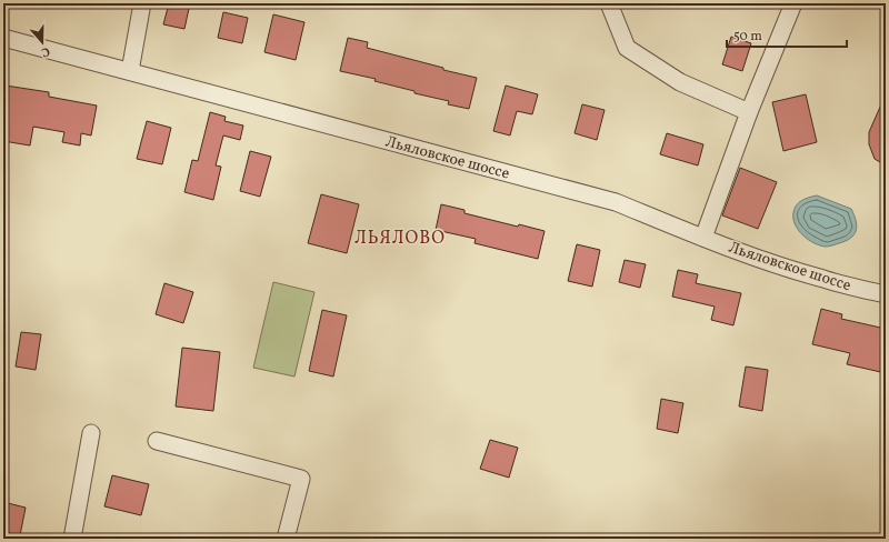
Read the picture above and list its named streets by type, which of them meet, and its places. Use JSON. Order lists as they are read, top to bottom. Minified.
{"streets":{"street":["Льяловское шоссе"]},"districts":["ЛЬЯЛОВО"],"scale_bar":"50 m","north":"bottom"}
